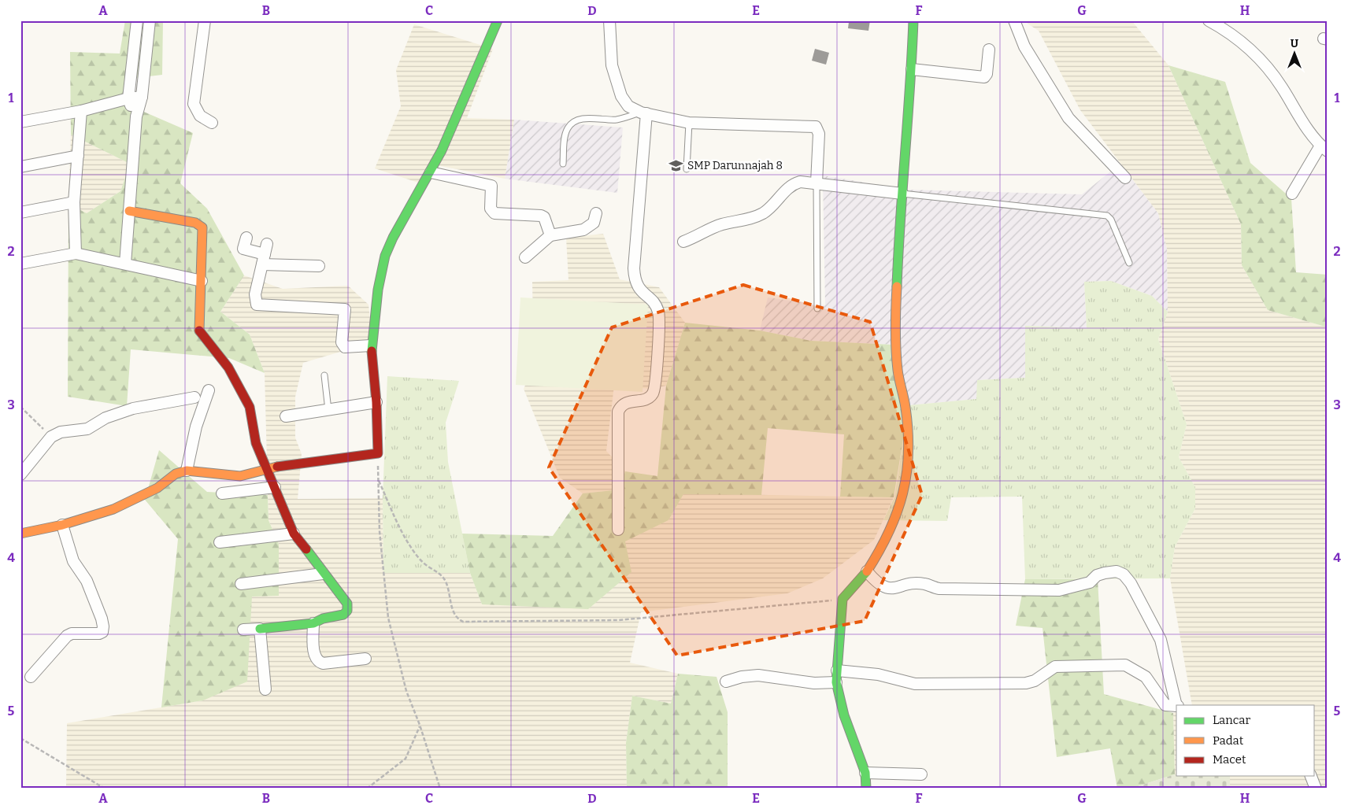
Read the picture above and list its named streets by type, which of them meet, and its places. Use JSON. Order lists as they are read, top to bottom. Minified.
{"places":{"school or university":["SMP Darunnajah 8"]},"legend":["Lancar","Padat","Macet"],"north":"top","grid":{"columns":["A","B","C","D","E","F","G","H"],"rows":["1","2","3","4","5"]}}
